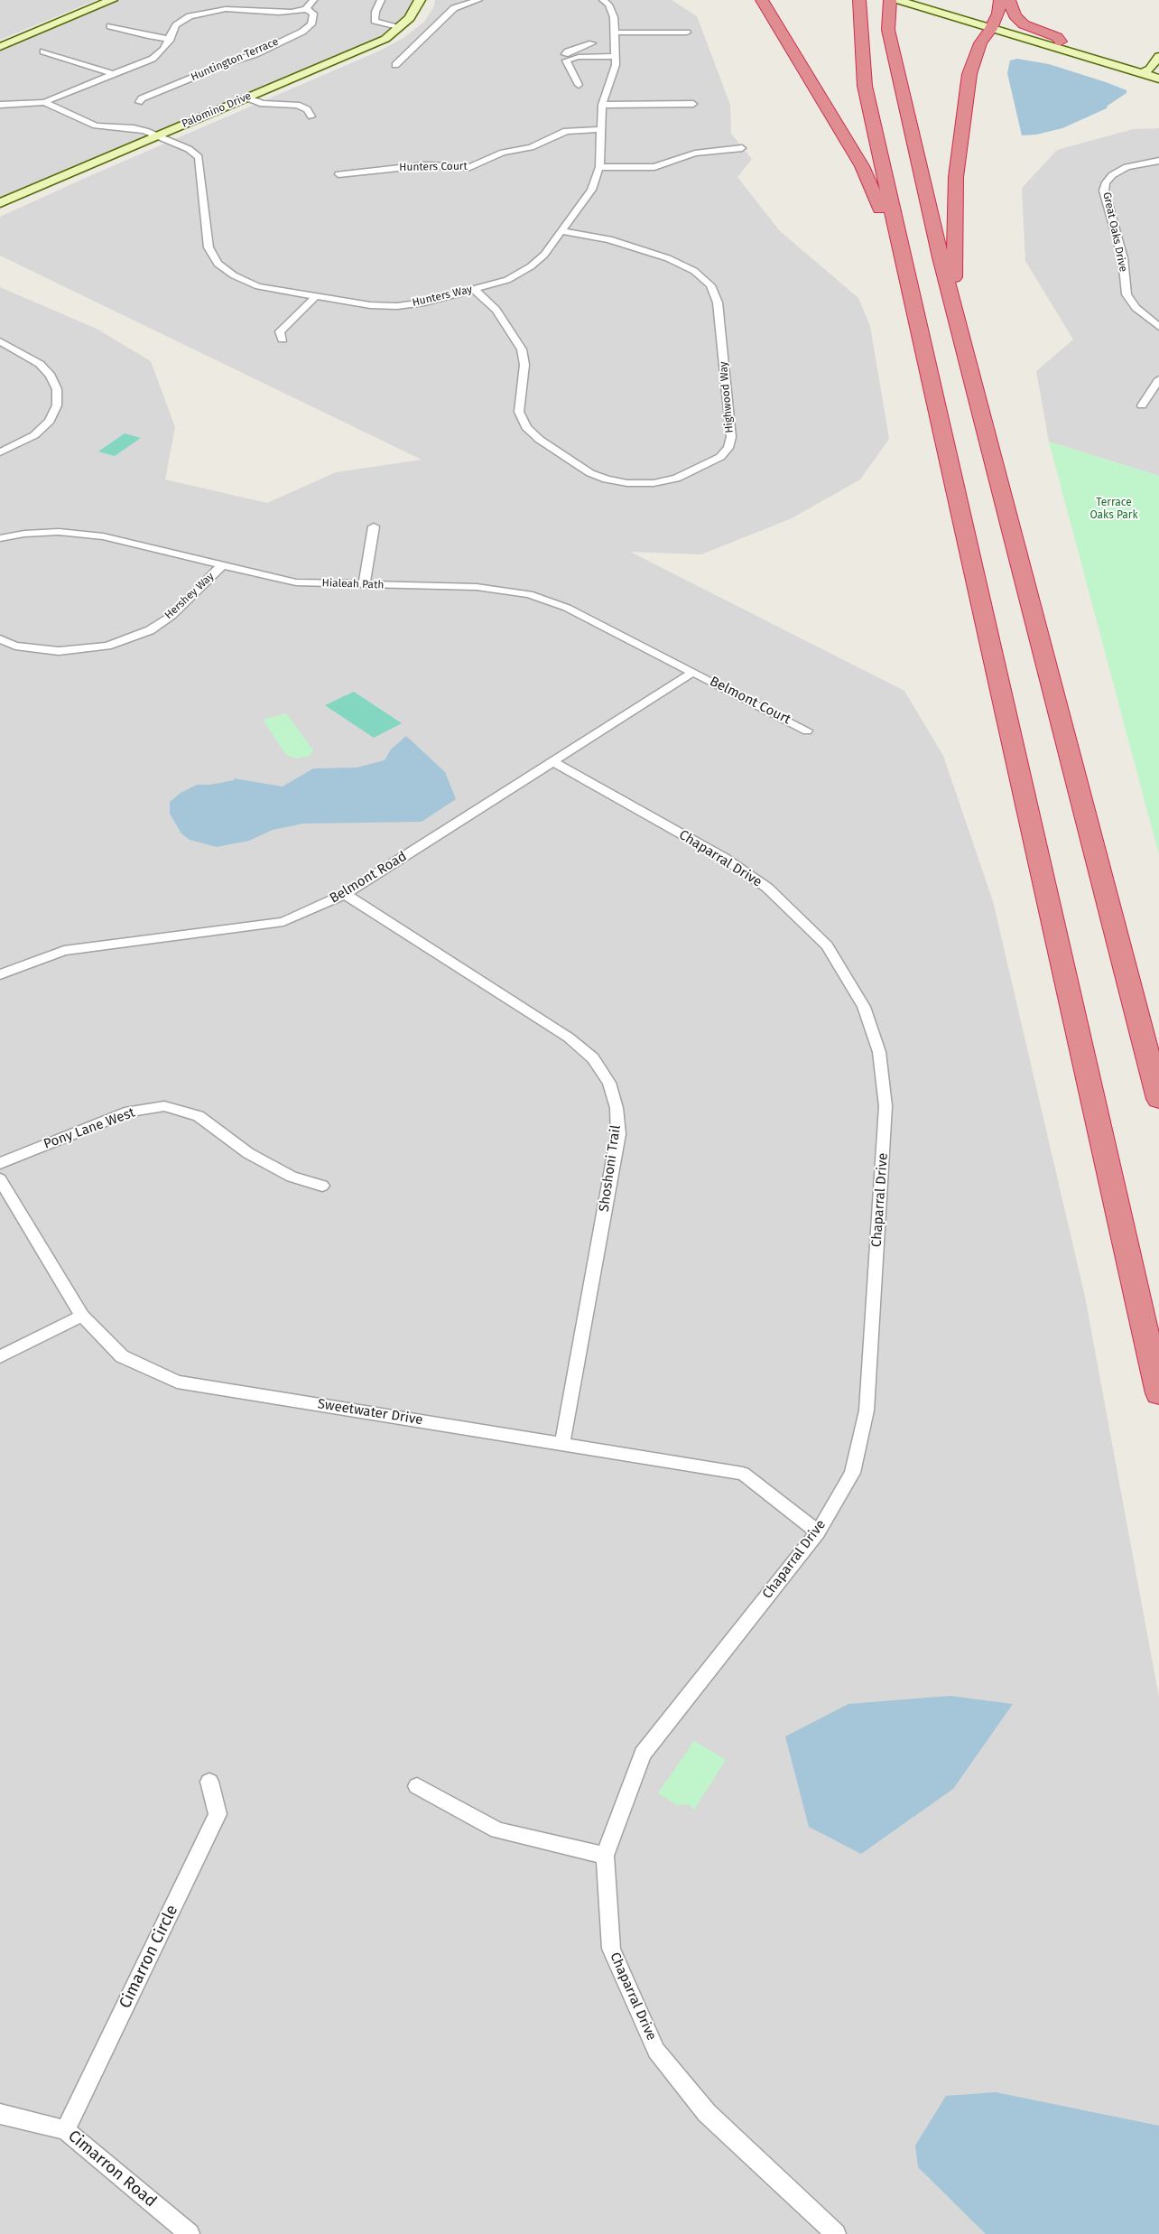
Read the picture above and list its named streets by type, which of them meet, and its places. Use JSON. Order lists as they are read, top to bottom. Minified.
{"streets":{"street":["Huntington Terrace","Palomino Drive","Hunters Court","Great Oaks Drive","Hunters Way","Highwood Way","Hialeah Path","Hershey Way","Belmont Court","Chaparral Drive","Belmont Road","Pony Lane West","Shoshoni Trail","Sweetwater Drive","Cimarron Circle","Cimarron Road"]},"crossings":[["Palomino Drive","Hunters Way"],["Hunters Court","Hunters Way"],["Hunters Way","Highwood Way"],["Hialeah Path","Hershey Way"],["Hialeah Path","Belmont Court"],["Hialeah Path","Belmont Road"],["Belmont Court","Belmont Road"],["Chaparral Drive","Belmont Road"],["Chaparral Drive","Sweetwater Drive"],["Belmont Road","Shoshoni Trail"],["Shoshoni Trail","Sweetwater Drive"],["Cimarron Circle","Cimarron Road"]],"parks":["Terrace Oaks Park"]}
